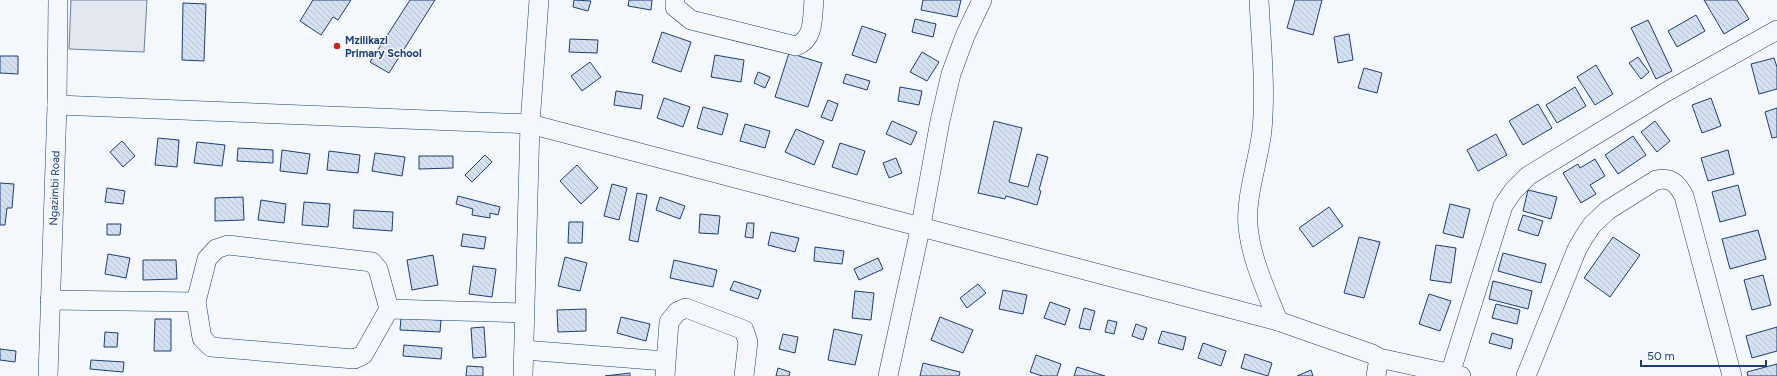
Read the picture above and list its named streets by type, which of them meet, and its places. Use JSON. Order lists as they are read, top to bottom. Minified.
{"streets":{"street":["Ngazimbi Road"]},"places":["Mzilikazi Primary School"],"scale_bar":"50 m"}
